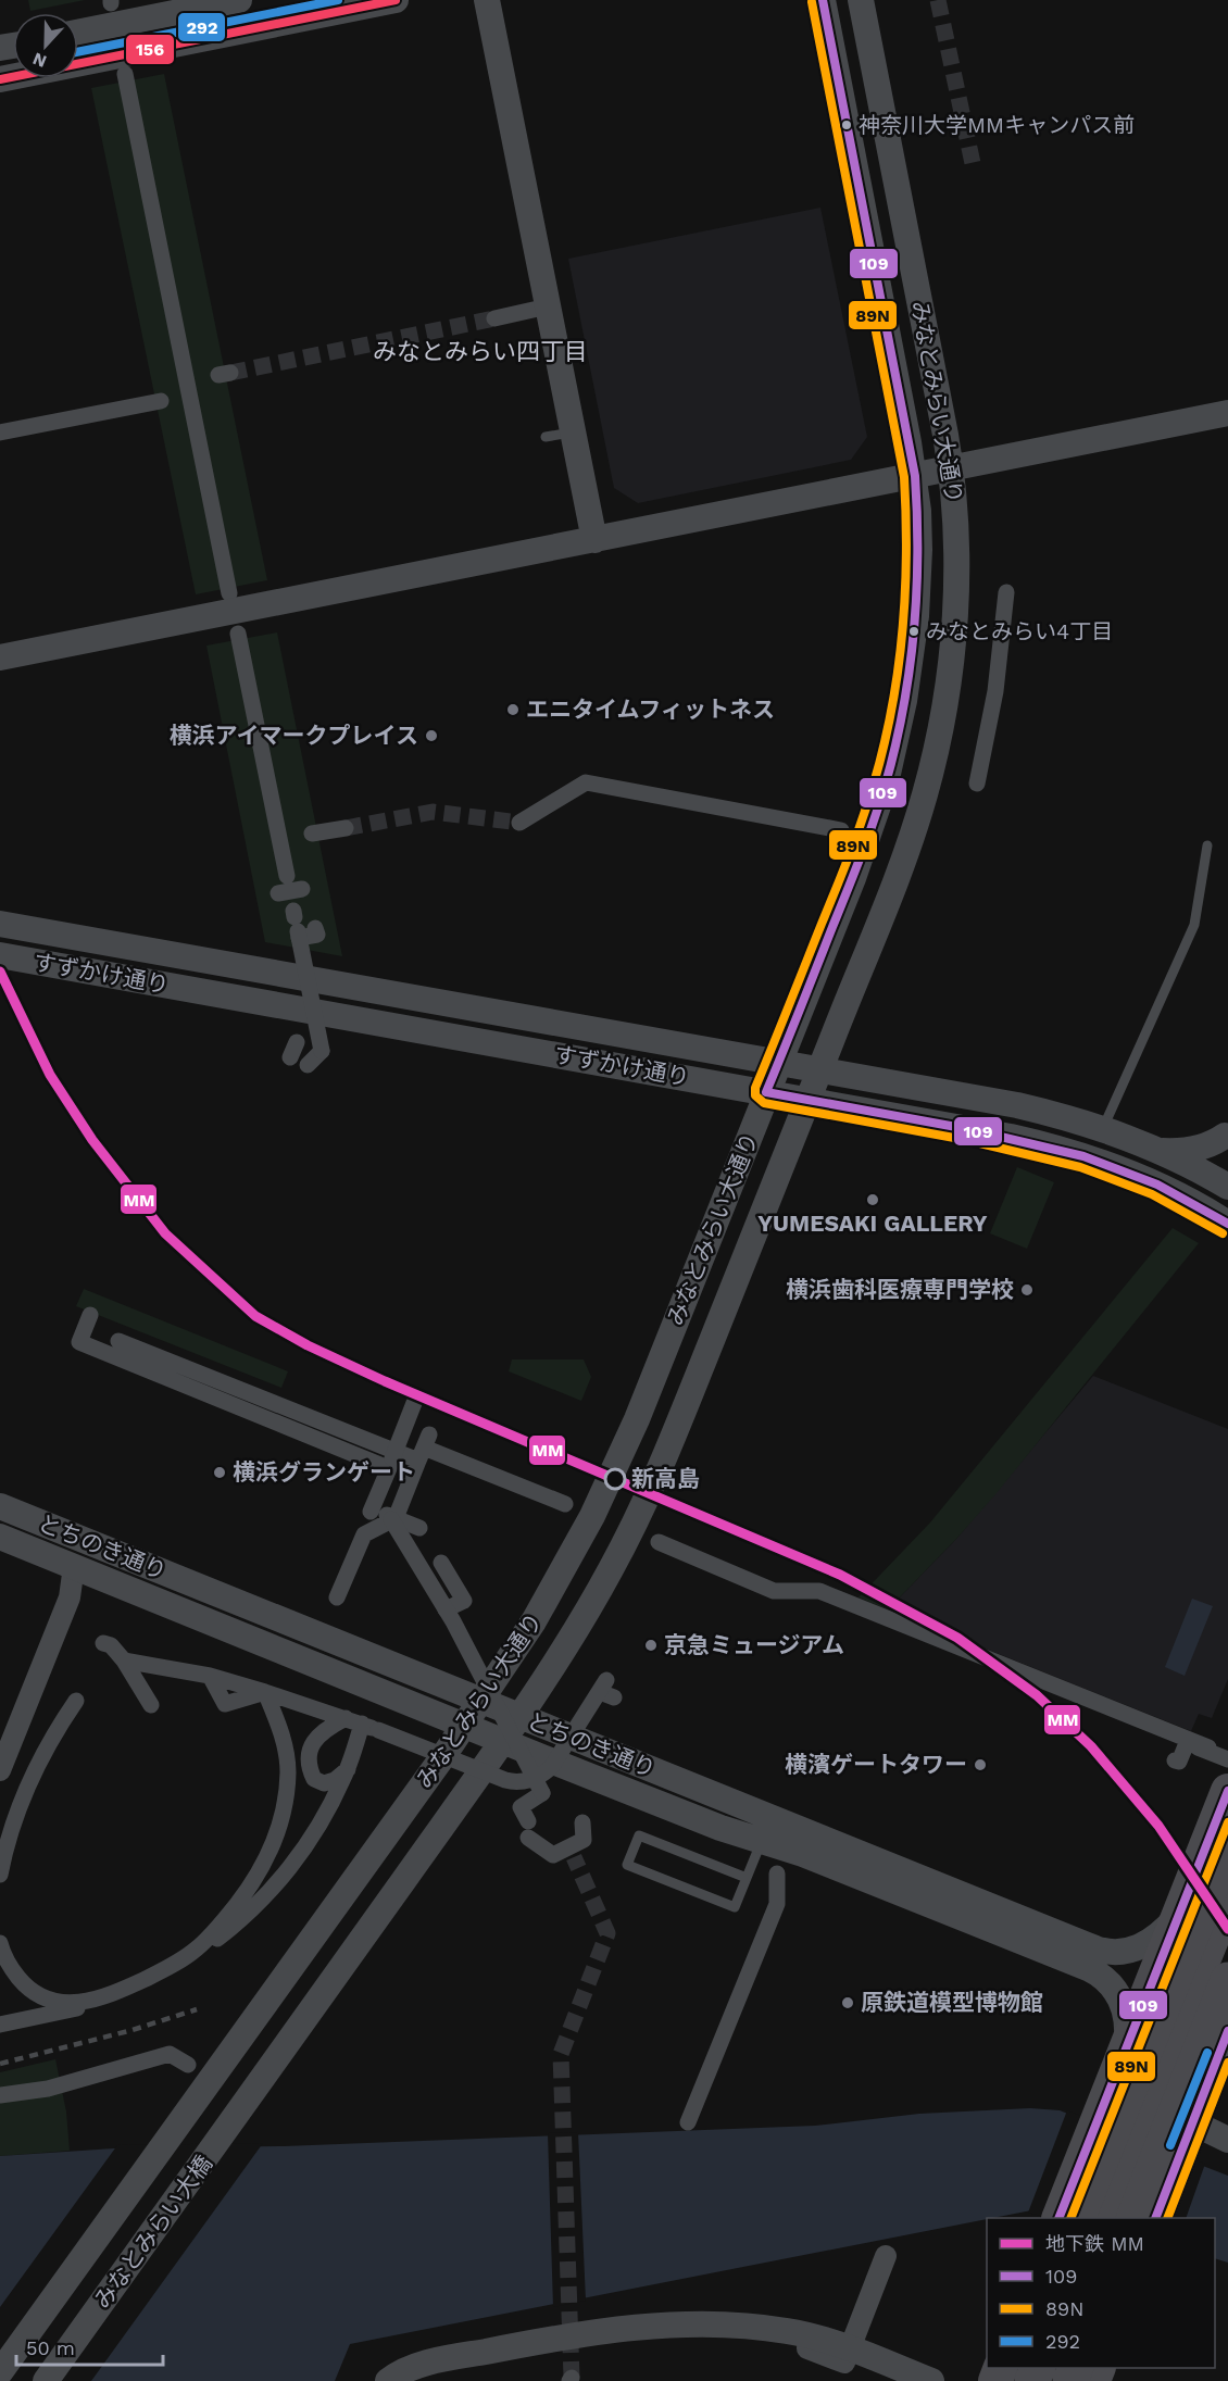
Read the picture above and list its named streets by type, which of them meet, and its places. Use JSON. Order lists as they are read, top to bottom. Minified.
{"streets":{"street":["みなとみらい大通り","すずかけ通り","とちのき通り","みなとみらい大橋"]},"crossings":[["みなとみらい大通り","すずかけ通り"],["みなとみらい大通り","とちのき通り"],["みなとみらい大通り","みなとみらい大橋"]],"districts":["みなとみらい四丁目"],"places":["神奈川大学MMキャンパス前","みなとみらい4丁目","エニタイムフィットネス","横浜アイマークプレイス","YUMESAKI GALLERY","横浜歯科医療専門学校","横浜グランゲート","新高島","京急ミュージアム","横濱ゲートタワー","原鉄道模型博物館"],"lines":["transit line 109","transit line 292","transit line 156","transit line 89N","metro line MM"],"legend":["地下鉄 MM","109","89N","292"],"scale_bar":"50 m","north":"bottom"}
